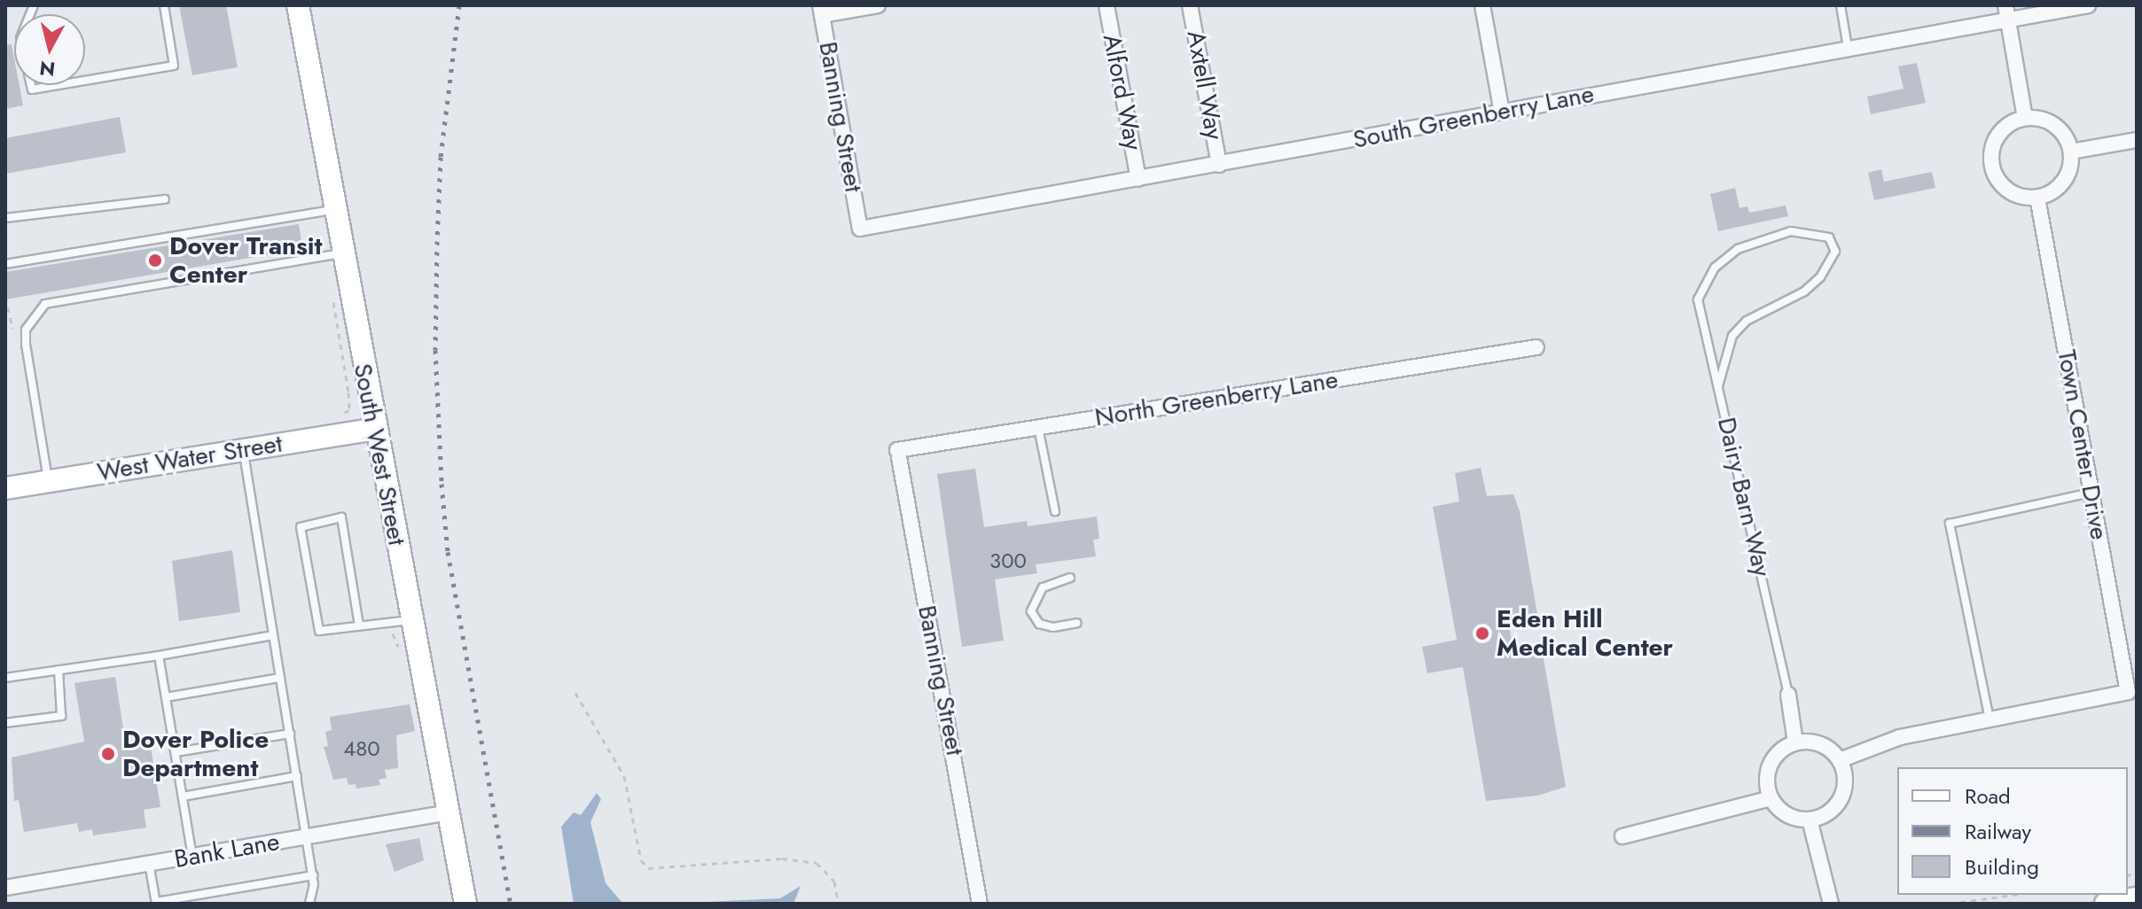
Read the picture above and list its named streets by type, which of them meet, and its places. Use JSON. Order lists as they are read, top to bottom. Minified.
{"streets":{"street":["Axtell Way","Alford Way","Banning Street","South Greenberry Lane","North Greenberry Lane","Town Center Drive","South West Street","West Water Street","Bank Lane"],"lane":["Dairy Barn Way"]},"crossings":[["Axtell Way","South Greenberry Lane"],["Alford Way","South Greenberry Lane"],["Banning Street","South Greenberry Lane"],["Banning Street","North Greenberry Lane"],["South West Street","West Water Street"],["South West Street","Bank Lane"]],"places":["Dover Transit Center","Eden Hill Medical Center","Dover Police Department"],"house_numbers":["300","480"],"legend":["Road","Railway","Building"],"north":"bottom"}
